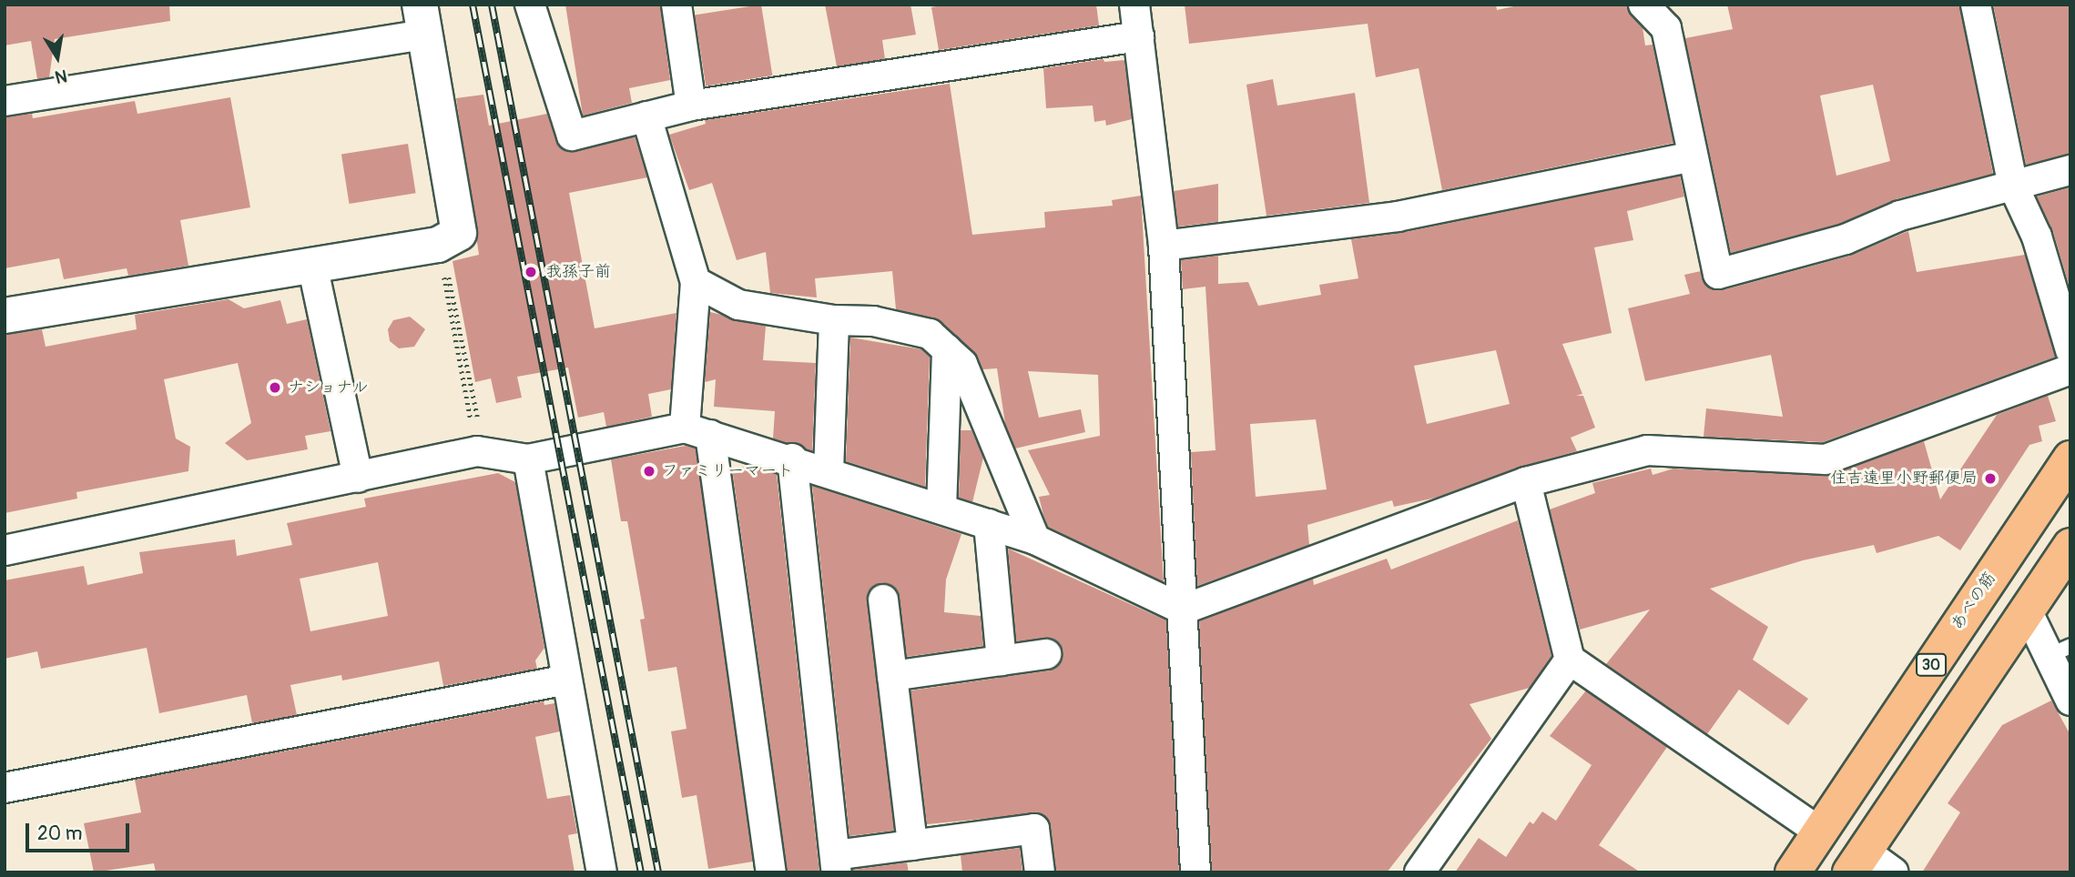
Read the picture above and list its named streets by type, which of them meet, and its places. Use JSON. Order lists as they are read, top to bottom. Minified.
{"streets":{"main road":["あべの筋","30"]},"places":["我孫子前","ナショナル","ファミリーマート","住吉遠里小野郵便局"],"scale_bar":"20 m","north":"bottom"}
